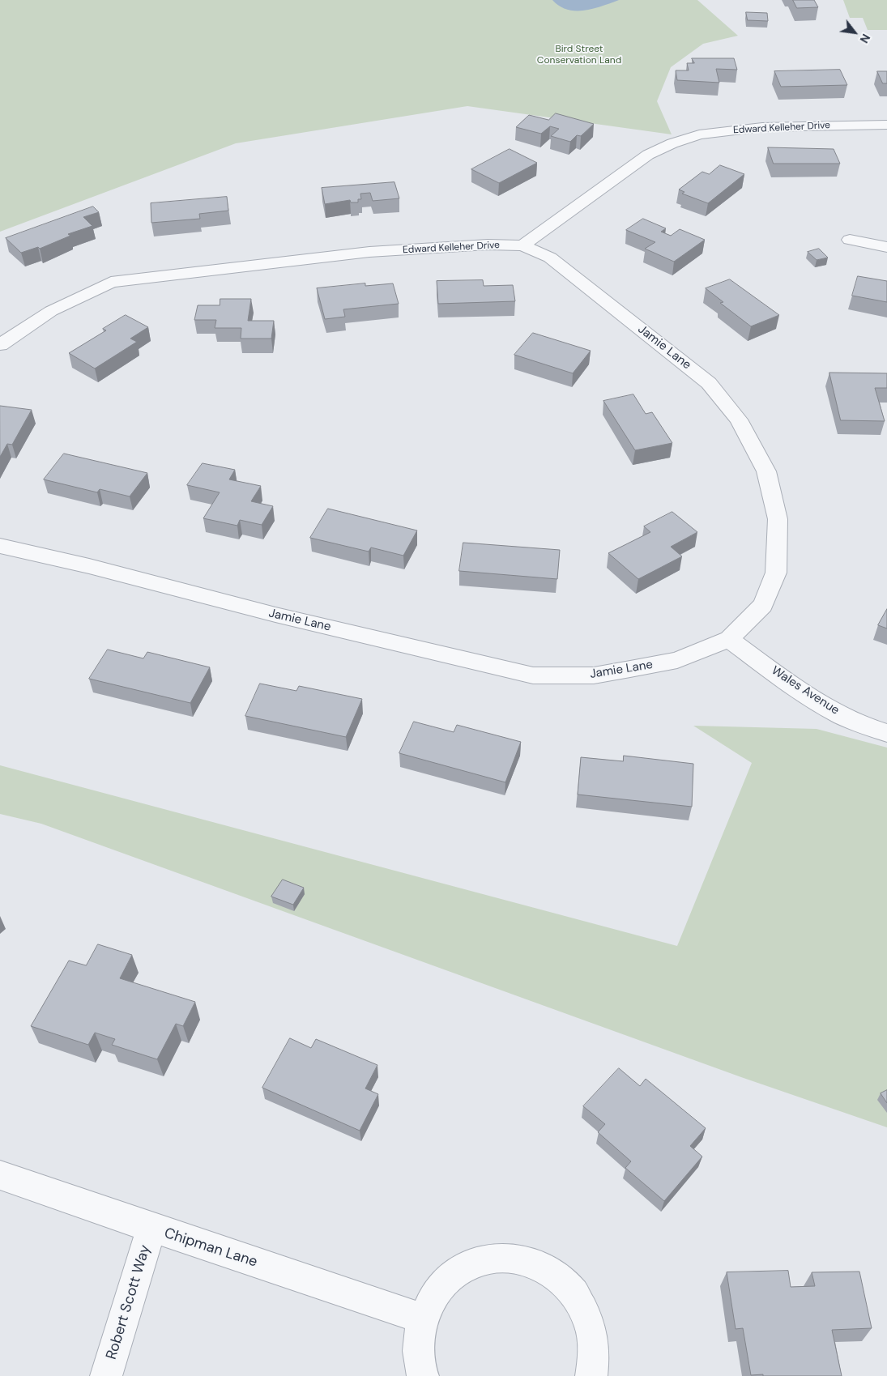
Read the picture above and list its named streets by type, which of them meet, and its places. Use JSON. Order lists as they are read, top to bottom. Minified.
{"streets":{"street":["Edward Kelleher Drive","Jamie Lane","Wales Avenue","Chipman Lane","Robert Scott Way"]},"crossings":[["Edward Kelleher Drive","Jamie Lane"],["Jamie Lane","Wales Avenue"],["Chipman Lane","Robert Scott Way"]],"parks":["Bird Street Conservation Land"],"north":"bottom right"}
